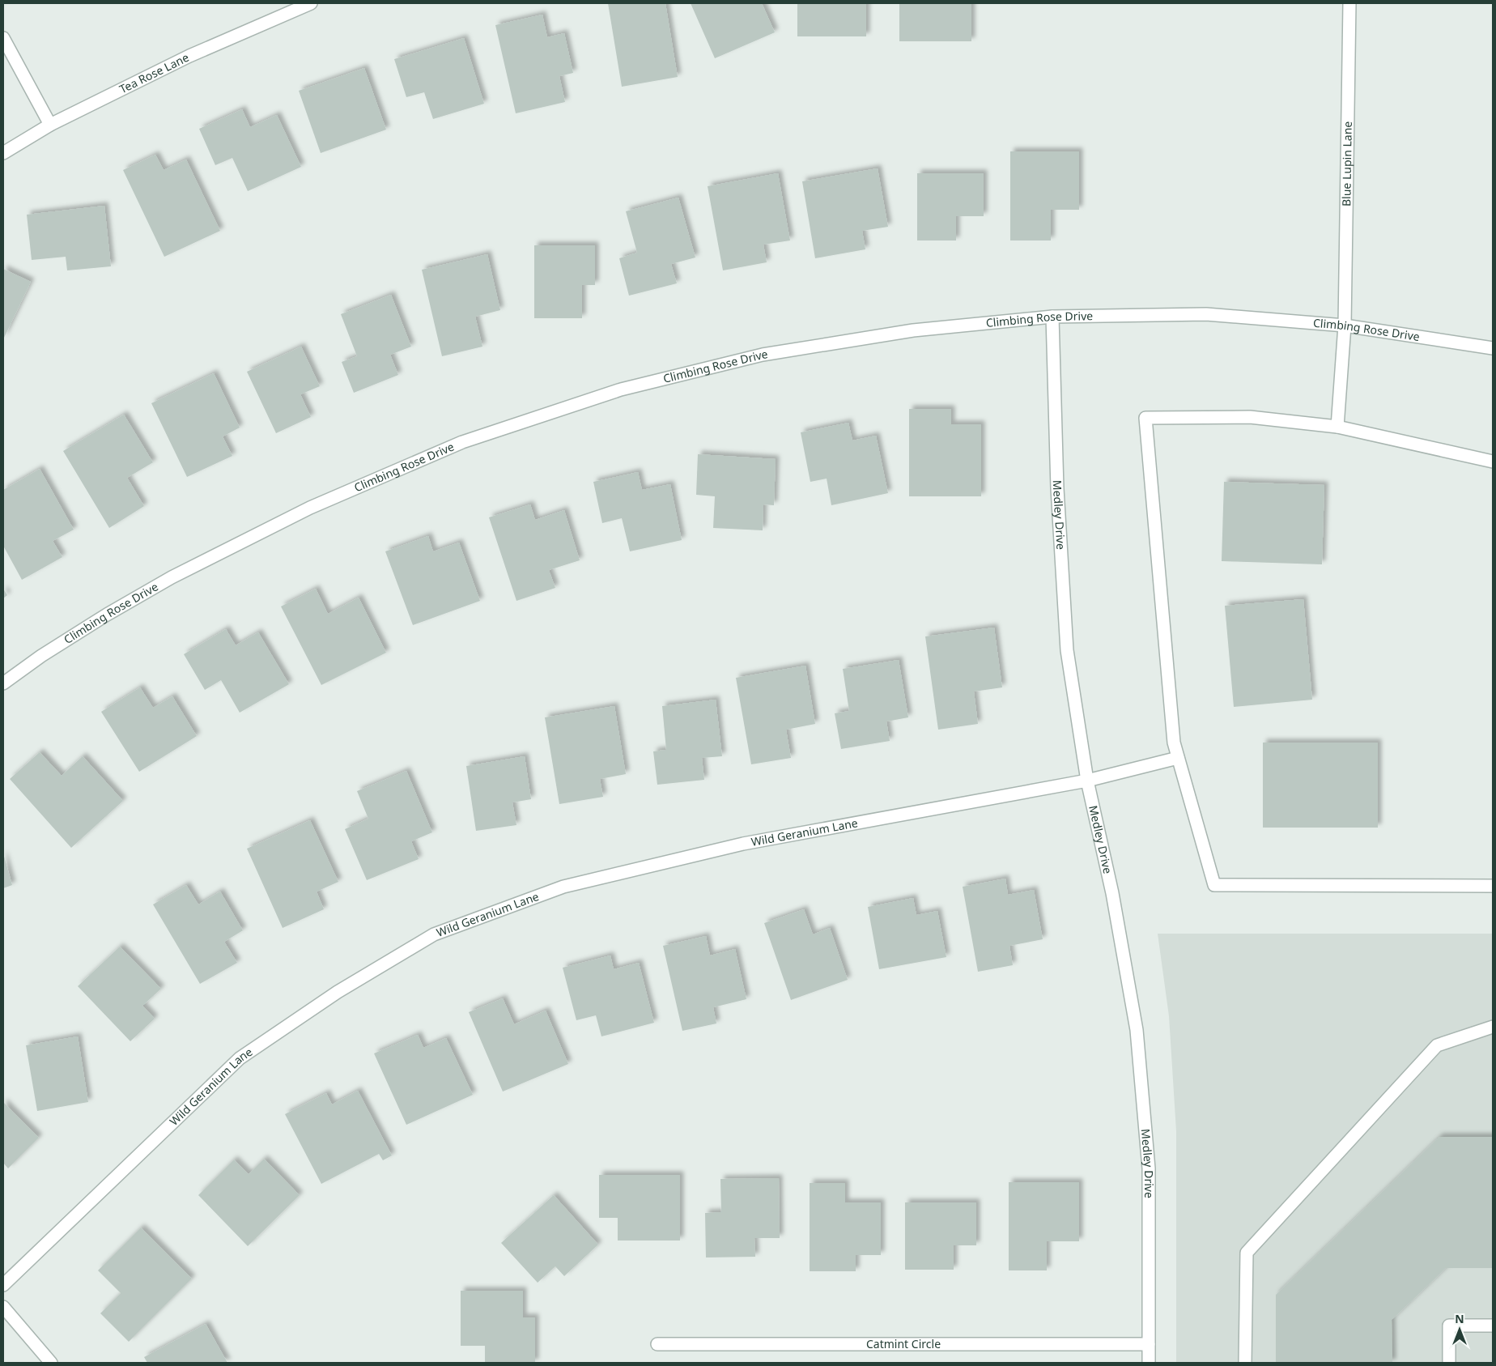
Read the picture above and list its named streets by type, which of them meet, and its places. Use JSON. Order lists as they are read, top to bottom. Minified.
{"streets":{"street":["Tea Rose Lane","Blue Lupin Lane","Climbing Rose Drive","Medley Drive","Wild Geranium Lane","Catmint Circle"]},"crossings":[["Blue Lupin Lane","Climbing Rose Drive"],["Climbing Rose Drive","Medley Drive"],["Medley Drive","Wild Geranium Lane"],["Medley Drive","Catmint Circle"]],"north":"top"}
